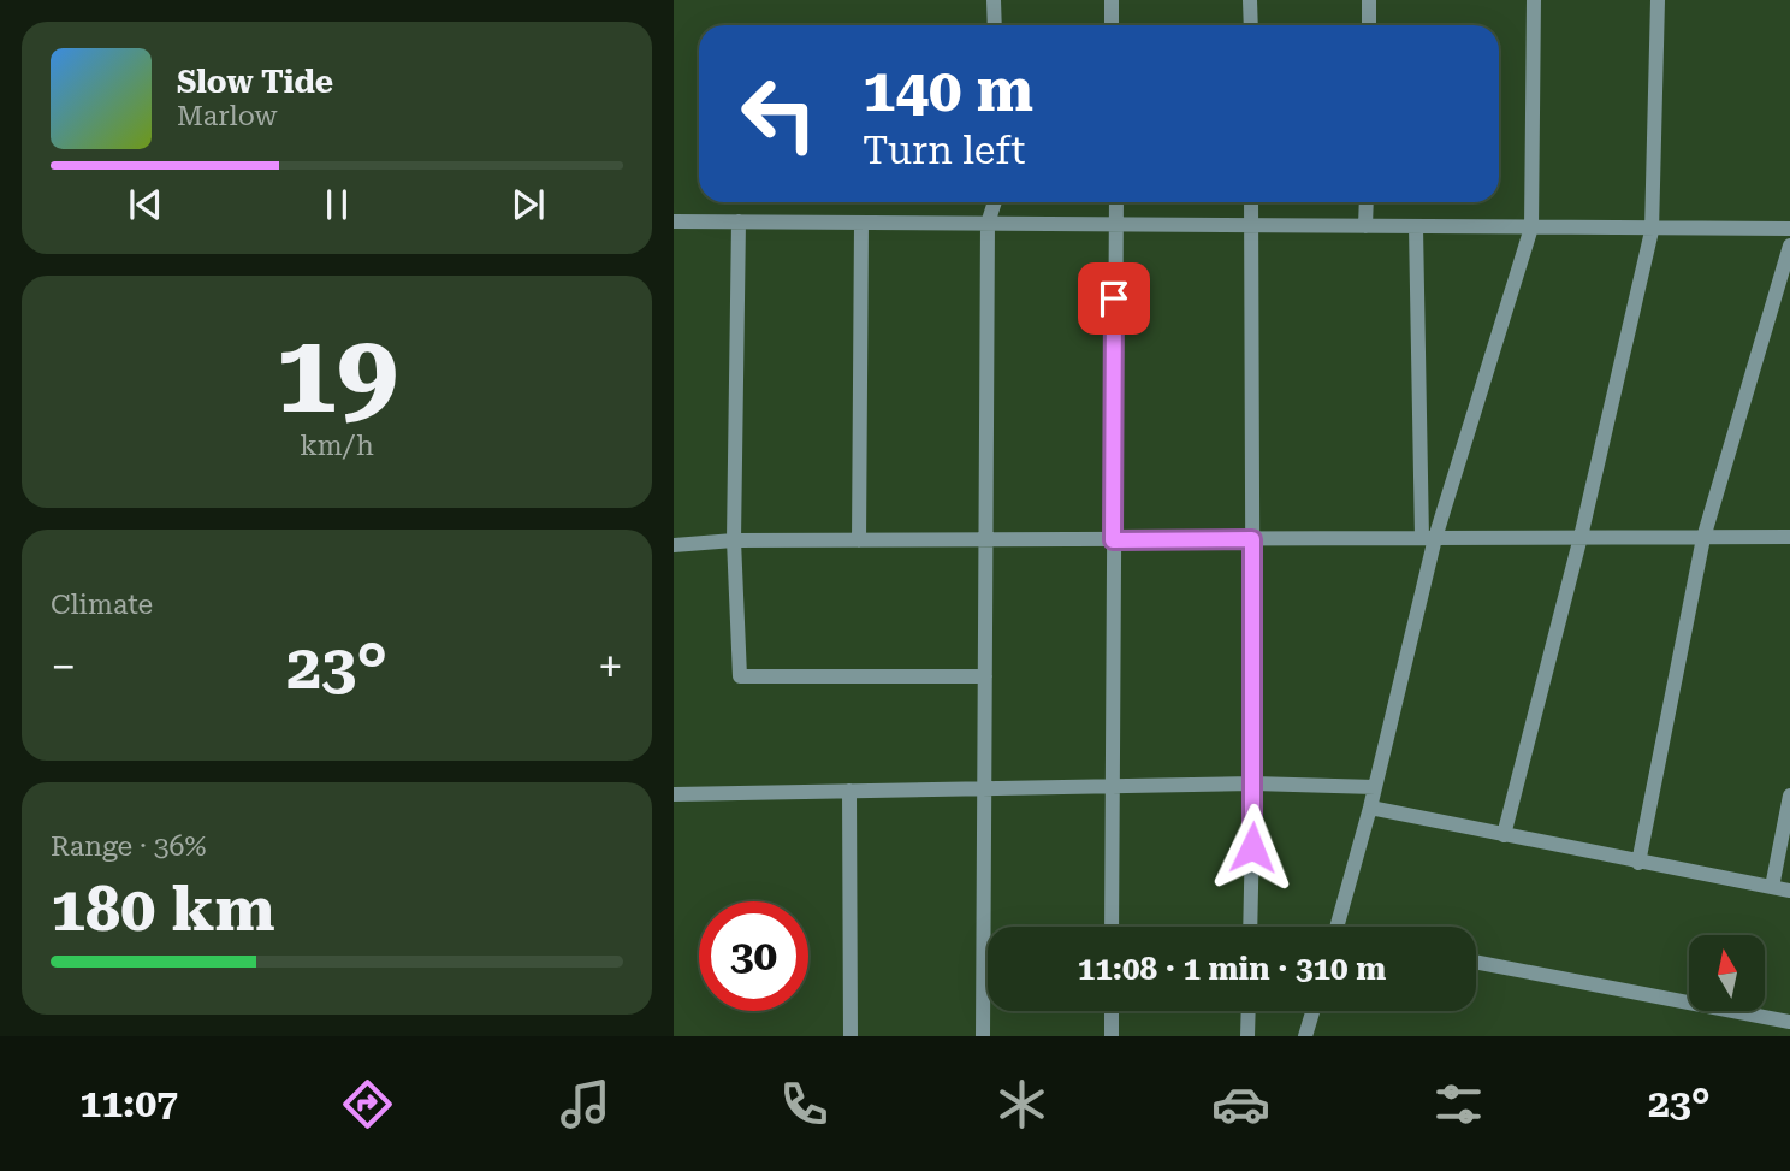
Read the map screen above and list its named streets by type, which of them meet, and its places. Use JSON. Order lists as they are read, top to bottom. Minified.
{"north":"top","page":{"turn":["140 m","Turn left"],"song":["Slow Tide","Marlow"],"tile":[["19","km/h"],"Climate",["Range · 36%","180 km"]],"heat":["−","23°","+"],"limit":"30","trip":"11:08 · 1 min · 310 m","tabs":["11:07","23°"]}}
